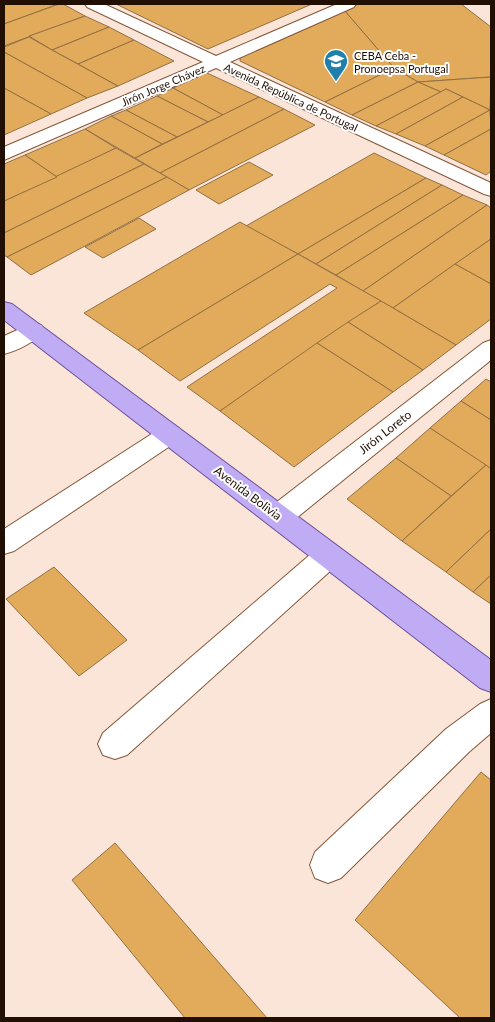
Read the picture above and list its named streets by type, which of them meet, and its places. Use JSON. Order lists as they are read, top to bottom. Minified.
{"streets":{"main road":["Avenida Bolivia"],"street":["Jirón Jorge Chávez","Avenida República de Portugal","Jirón Loreto"]},"crossings":[["Jirón Jorge Chávez","Avenida República de Portugal"],["Jirón Loreto","Avenida Bolivia"]],"places":{"school or university":["CEBA Ceba - Pronoepsa Portugal"]}}
